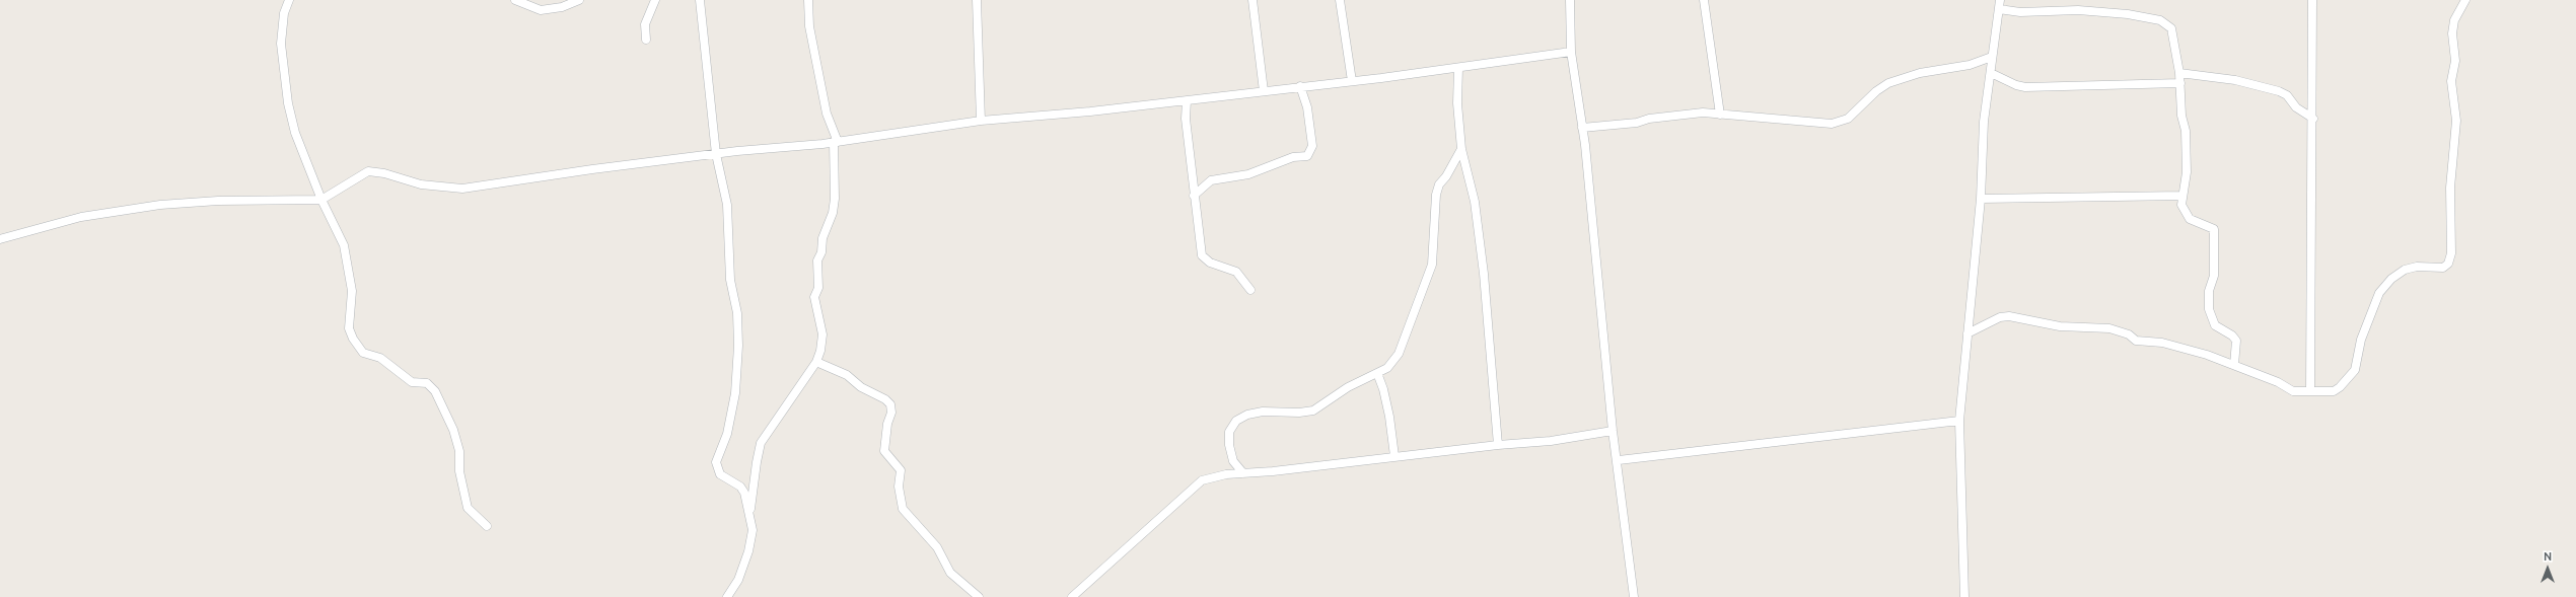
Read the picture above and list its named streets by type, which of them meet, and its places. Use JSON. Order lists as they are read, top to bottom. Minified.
{"north":"top"}
